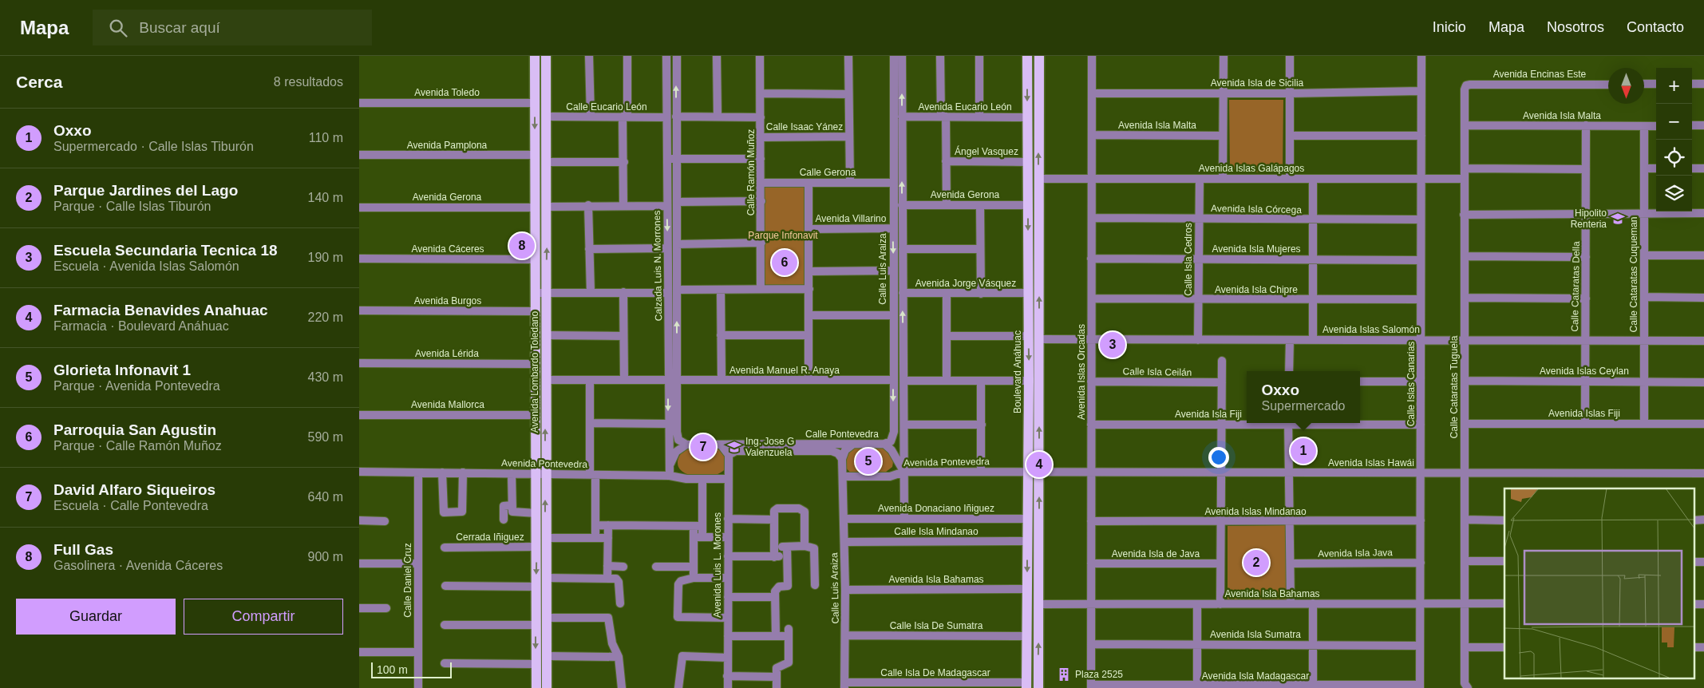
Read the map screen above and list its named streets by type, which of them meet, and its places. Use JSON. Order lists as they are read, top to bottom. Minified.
{"streets":{"main road":["Avenida Lombardo Toledano","Boulevard Anáhuac"],"street":["Avenida Encinas Este","Avenida Isla de Sicilia","Avenida Toledo","Calle Eucario León","Avenida Eucario León","Avenida Isla Malta","Calle Isaac Yánez","Avenida Pamplona","Ángel Vasquez","Avenida Islas Galápagos","Calle Ramón Muñoz","Calle Gerona","Avenida Gerona","Avenida Isla Córcega","Avenida Villarino","Avenida Cáceres","Avenida Isla Mujeres","Calle Isla Cedros","Calzada Luis N. Morrones","Calle Luis Araiza","Calle Cataratas Cuqueman","Avenida Jorge Vásquez","Calle Cataratas Della","Avenida Isla Chipre","Avenida Burgos","Avenida Islas Salomón","Avenida Lérida","Avenida Manuel R. Anaya","Avenida Islas Ceylan","Avenida Islas Orcadas","Calle Isla Ceilán","Calle Islas Canarias","Calle Cataratas Tuguela","Avenida Mallorca","Avenida Islas Fiji","Avenida Isla Fiji","Calle Pontevedra","Avenida Pontevedra","Avenida Islas Hawái","Avenida Donaciano Iñiguez","Avenida Islas Mindanao","Calle Isla Mindanao","Cerrada Iñiguez","Avenida Isla Java","Avenida Isla de Java","Avenida Luis L. Morones","Avenida Isla Bahamas","Calle Daniel Cruz","Calle Isla De Sumatra","Avenida Isla Sumatra","Calle Isla De Madagascar","Avenida Isla Madagascar"]},"crossings":[["Avenida Encinas Este","Calle Cataratas Tuguela"],["Avenida Isla de Sicilia","Avenida Islas Orcadas"],["Avenida Isla de Sicilia","Calle Islas Canarias"],["Avenida Toledo","Avenida Lombardo Toledano"],["Calle Eucario León","Calzada Luis N. Morrones"],["Calle Eucario León","Avenida Lombardo Toledano"],["Avenida Eucario León","Calle Luis Araiza"],["Avenida Eucario León","Boulevard Anáhuac"],["Avenida Isla Malta","Calle Cataratas Cuqueman"],["Avenida Isla Malta","Calle Cataratas Della"],["Avenida Isla Malta","Avenida Islas Orcadas"],["Avenida Isla Malta","Calle Cataratas Tuguela"],["Calle Isaac Yánez","Calle Ramón Muñoz"],["Avenida Pamplona","Avenida Lombardo Toledano"],["Ángel Vasquez","Boulevard Anáhuac"],["Avenida Islas Galápagos","Calle Isla Cedros"],["Avenida Islas Galápagos","Avenida Islas Orcadas"],["Avenida Islas Galápagos","Calle Islas Canarias"],["Avenida Islas Galápagos","Calle Cataratas Tuguela"],["Calle Ramón Muñoz","Calle Gerona"],["Calle Gerona","Calle Luis Araiza"],["Avenida Gerona","Calle Luis Araiza"],["Avenida Gerona","Avenida Lombardo Toledano"],["Avenida Gerona","Boulevard Anáhuac"],["Avenida Isla Córcega","Calle Isla Cedros"],["Avenida Isla Córcega","Avenida Islas Orcadas"],["Avenida Isla Córcega","Calle Islas Canarias"],["Avenida Villarino","Calle Luis Araiza"],["Avenida Cáceres","Avenida Lombardo Toledano"],["Avenida Isla Mujeres","Calle Isla Cedros"],["Avenida Isla Mujeres","Avenida Islas Orcadas"],["Avenida Isla Mujeres","Calle Islas Canarias"],["Calle Isla Cedros","Avenida Isla Chipre"],["Calle Isla Cedros","Avenida Islas Salomón"],["Calzada Luis N. Morrones","Avenida Manuel R. Anaya"],["Calzada Luis N. Morrones","Calle Pontevedra"],["Calzada Luis N. Morrones","Avenida Pontevedra"],["Calle Luis Araiza","Avenida Jorge Vásquez"],["Calle Luis Araiza","Avenida Manuel R. Anaya"],["Calle Luis Araiza","Calle Pontevedra"],["Calle Luis Araiza","Avenida Pontevedra"],["Calle Luis Araiza","Avenida Donaciano Iñiguez"],["Calle Luis Araiza","Calle Isla Mindanao"],["Calle Luis Araiza","Avenida Isla Bahamas"],["Calle Luis Araiza","Calle Isla De Sumatra"],["Calle Luis Araiza","Calle Isla De Madagascar"],["Calle Cataratas Cuqueman","Avenida Islas Salomón"],["Calle Cataratas Cuqueman","Avenida Islas Ceylan"],["Calle Cataratas Cuqueman","Avenida Islas Fiji"],["Avenida Jorge Vásquez","Boulevard Anáhuac"],["Calle Cataratas Della","Avenida Islas Salomón"],["Calle Cataratas Della","Avenida Islas Ceylan"],["Calle Cataratas Della","Avenida Islas Fiji"],["Avenida Isla Chipre","Avenida Islas Orcadas"],["Avenida Isla Chipre","Calle Islas Canarias"],["Avenida Burgos","Avenida Lombardo Toledano"],["Avenida Islas Salomón","Avenida Islas Orcadas"],["Avenida Islas Salomón","Calle Islas Canarias"],["Avenida Islas Salomón","Calle Cataratas Tuguela"],["Avenida Lérida","Avenida Lombardo Toledano"],["Avenida Manuel R. Anaya","Avenida Lombardo Toledano"],["Avenida Islas Ceylan","Calle Cataratas Tuguela"],["Avenida Lombardo Toledano","Avenida Mallorca"],["Avenida Lombardo Toledano","Avenida Pontevedra"],["Avenida Lombardo Toledano","Cerrada Iñiguez"],["Boulevard Anáhuac","Avenida Pontevedra"],["Boulevard Anáhuac","Avenida Donaciano Iñiguez"],["Boulevard Anáhuac","Calle Isla Mindanao"],["Boulevard Anáhuac","Avenida Isla Bahamas"],["Boulevard Anáhuac","Calle Isla De Sumatra"],["Boulevard Anáhuac","Calle Isla De Madagascar"],["Avenida Islas Orcadas","Calle Isla Ceilán"],["Avenida Islas Orcadas","Avenida Isla Fiji"],["Avenida Islas Orcadas","Avenida Islas Hawái"],["Avenida Islas Orcadas","Avenida Islas Mindanao"],["Avenida Islas Orcadas","Avenida Isla de Java"],["Avenida Islas Orcadas","Avenida Isla Bahamas"],["Avenida Islas Orcadas","Avenida Isla Sumatra"],["Avenida Islas Orcadas","Avenida Isla Madagascar"],["Calle Islas Canarias","Avenida Isla Fiji"],["Calle Islas Canarias","Avenida Islas Hawái"],["Calle Islas Canarias","Avenida Islas Mindanao"],["Calle Islas Canarias","Avenida Isla Java"],["Calle Islas Canarias","Avenida Isla Bahamas"],["Calle Islas Canarias","Avenida Isla Sumatra"],["Calle Islas Canarias","Avenida Isla Madagascar"],["Calle Cataratas Tuguela","Avenida Islas Fiji"],["Calle Cataratas Tuguela","Avenida Islas Hawái"],["Calle Cataratas Tuguela","Avenida Isla Bahamas"],["Calle Pontevedra","Avenida Luis L. Morones"],["Avenida Pontevedra","Avenida Islas Hawái"],["Avenida Pontevedra","Avenida Luis L. Morones"],["Avenida Pontevedra","Calle Daniel Cruz"]],"parks":["Parque Infonavit"],"places":{"school or university":["Hipolito Renteria","Ing. Jose G Valenzuela"],"building":["Plaza 2525"]},"scale_bar":"100 m","north":"bottom","page":{"header":"Mapa","search":"Buscar aquí","nav":["Inicio","Mapa","Nosotros","Contacto"],"heading":["Cerca","8 resultados"],"map_buttons":["+","−"],"list":[{"mark":"1","name":"Oxxo","note":"Supermercado · Calle Islas Tiburón","value":"110 m"},{"mark":"2","name":"Parque Jardines del Lago","note":"Parque · Calle Islas Tiburón","value":"140 m"},{"mark":"3","name":"Escuela Secundaria Tecnica 18","note":"Escuela · Avenida Islas Salomón","value":"190 m"},{"mark":"4","name":"Farmacia Benavides Anahuac","note":"Farmacia · Boulevard Anáhuac","value":"220 m"},{"mark":"5","name":"Glorieta Infonavit 1","note":"Parque · Avenida Pontevedra","value":"430 m"},{"mark":"6","name":"Parroquia San Agustin","note":"Parque · Calle Ramón Muñoz","value":"590 m"},{"mark":"7","name":"David Alfaro Siqueiros","note":"Escuela · Calle Pontevedra","value":"640 m"},{"mark":"8","name":"Full Gas","note":"Gasolinera · Avenida Cáceres","value":"900 m"}],"pins":["8","6","3","7","1","5","4","2"],"popup":["Oxxo","Supermercado"],"buttons":["Guardar","Compartir"],"scale":"100 m"}}
